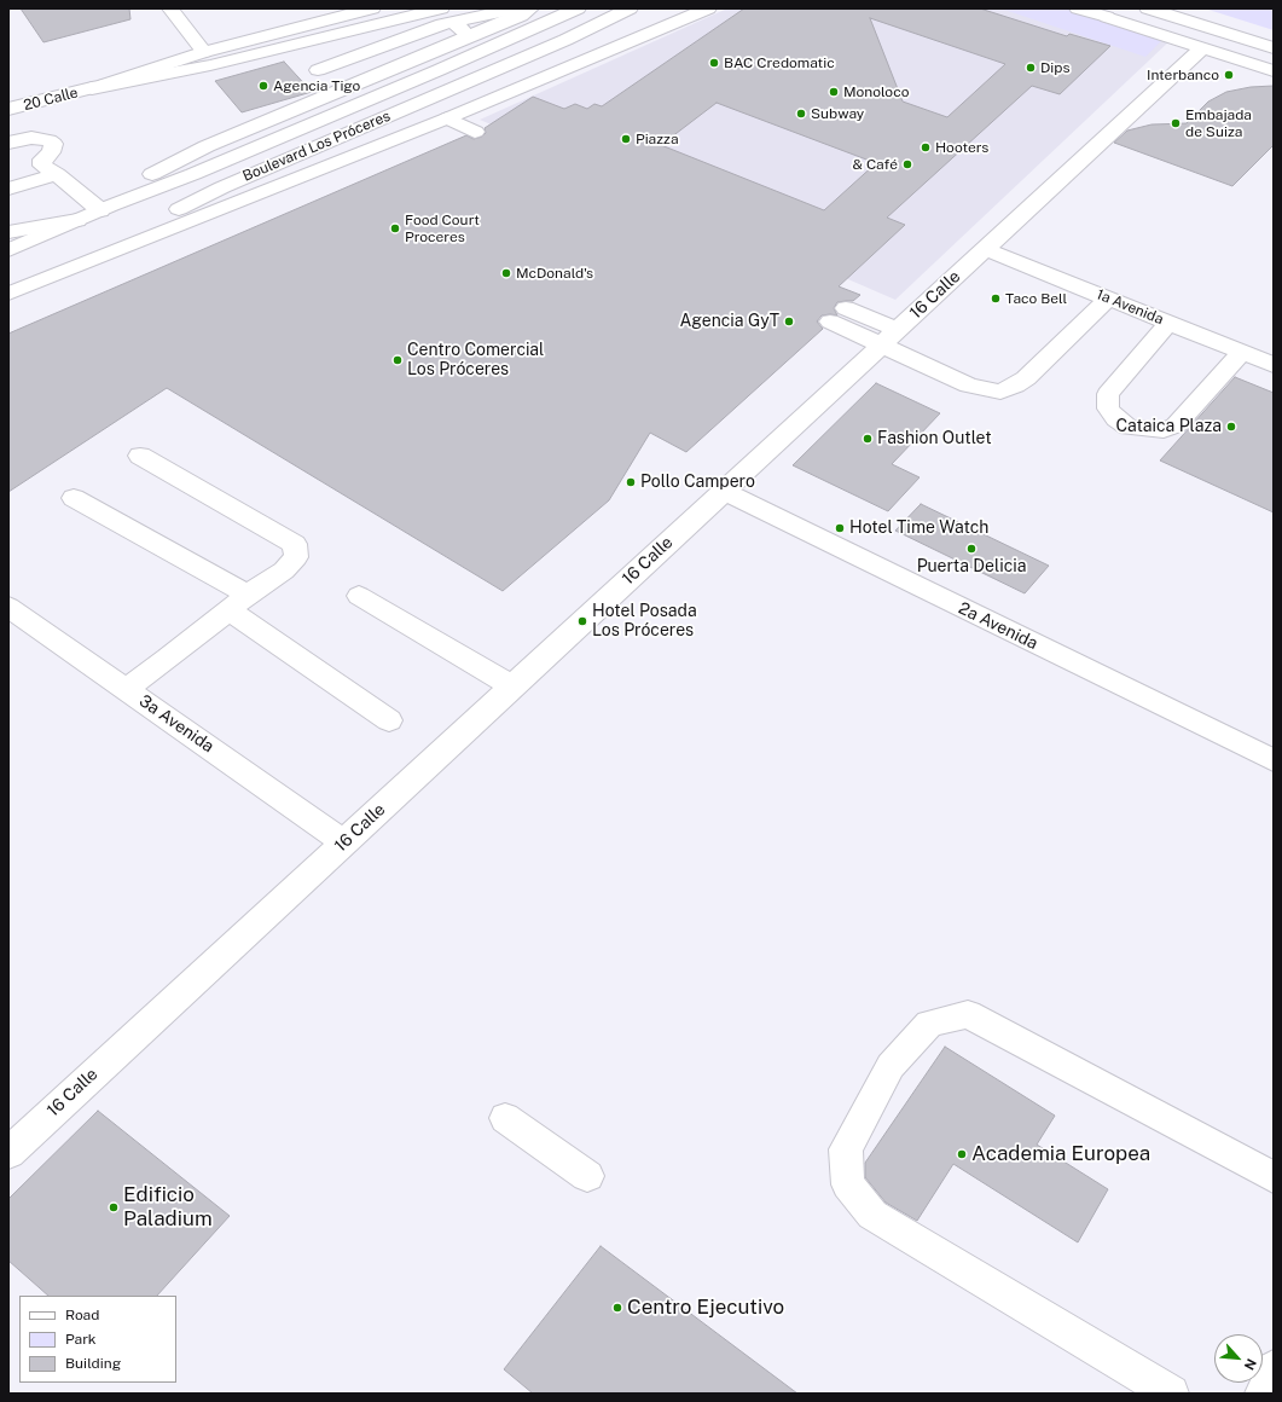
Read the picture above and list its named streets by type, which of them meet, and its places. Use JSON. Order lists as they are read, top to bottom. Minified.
{"streets":{"main road":["20 Calle","Boulevard Los Próceres","16 Calle","1a Avenida","2a Avenida","3a Avenida"]},"crossings":[["16 Calle","1a Avenida"],["16 Calle","2a Avenida"],["16 Calle","3a Avenida"]],"places":["BAC Credomatic","Dips","Interbanco","Agencia Tigo","Monoloco","Subway","Embajada de Suiza","Piazza","Hooters","& Café","Food Court Proceres","McDonald's","Taco Bell","Agencia GyT","Centro Comercial Los Próceres","Cataica Plaza","Fashion Outlet","Pollo Campero","Hotel Time Watch","Puerta Delicia","Hotel Posada Los Próceres","Academia Europea","Edificio Paladium","Centro Ejecutivo"],"legend":["Road","Park","Building"],"north":"bottom right"}
